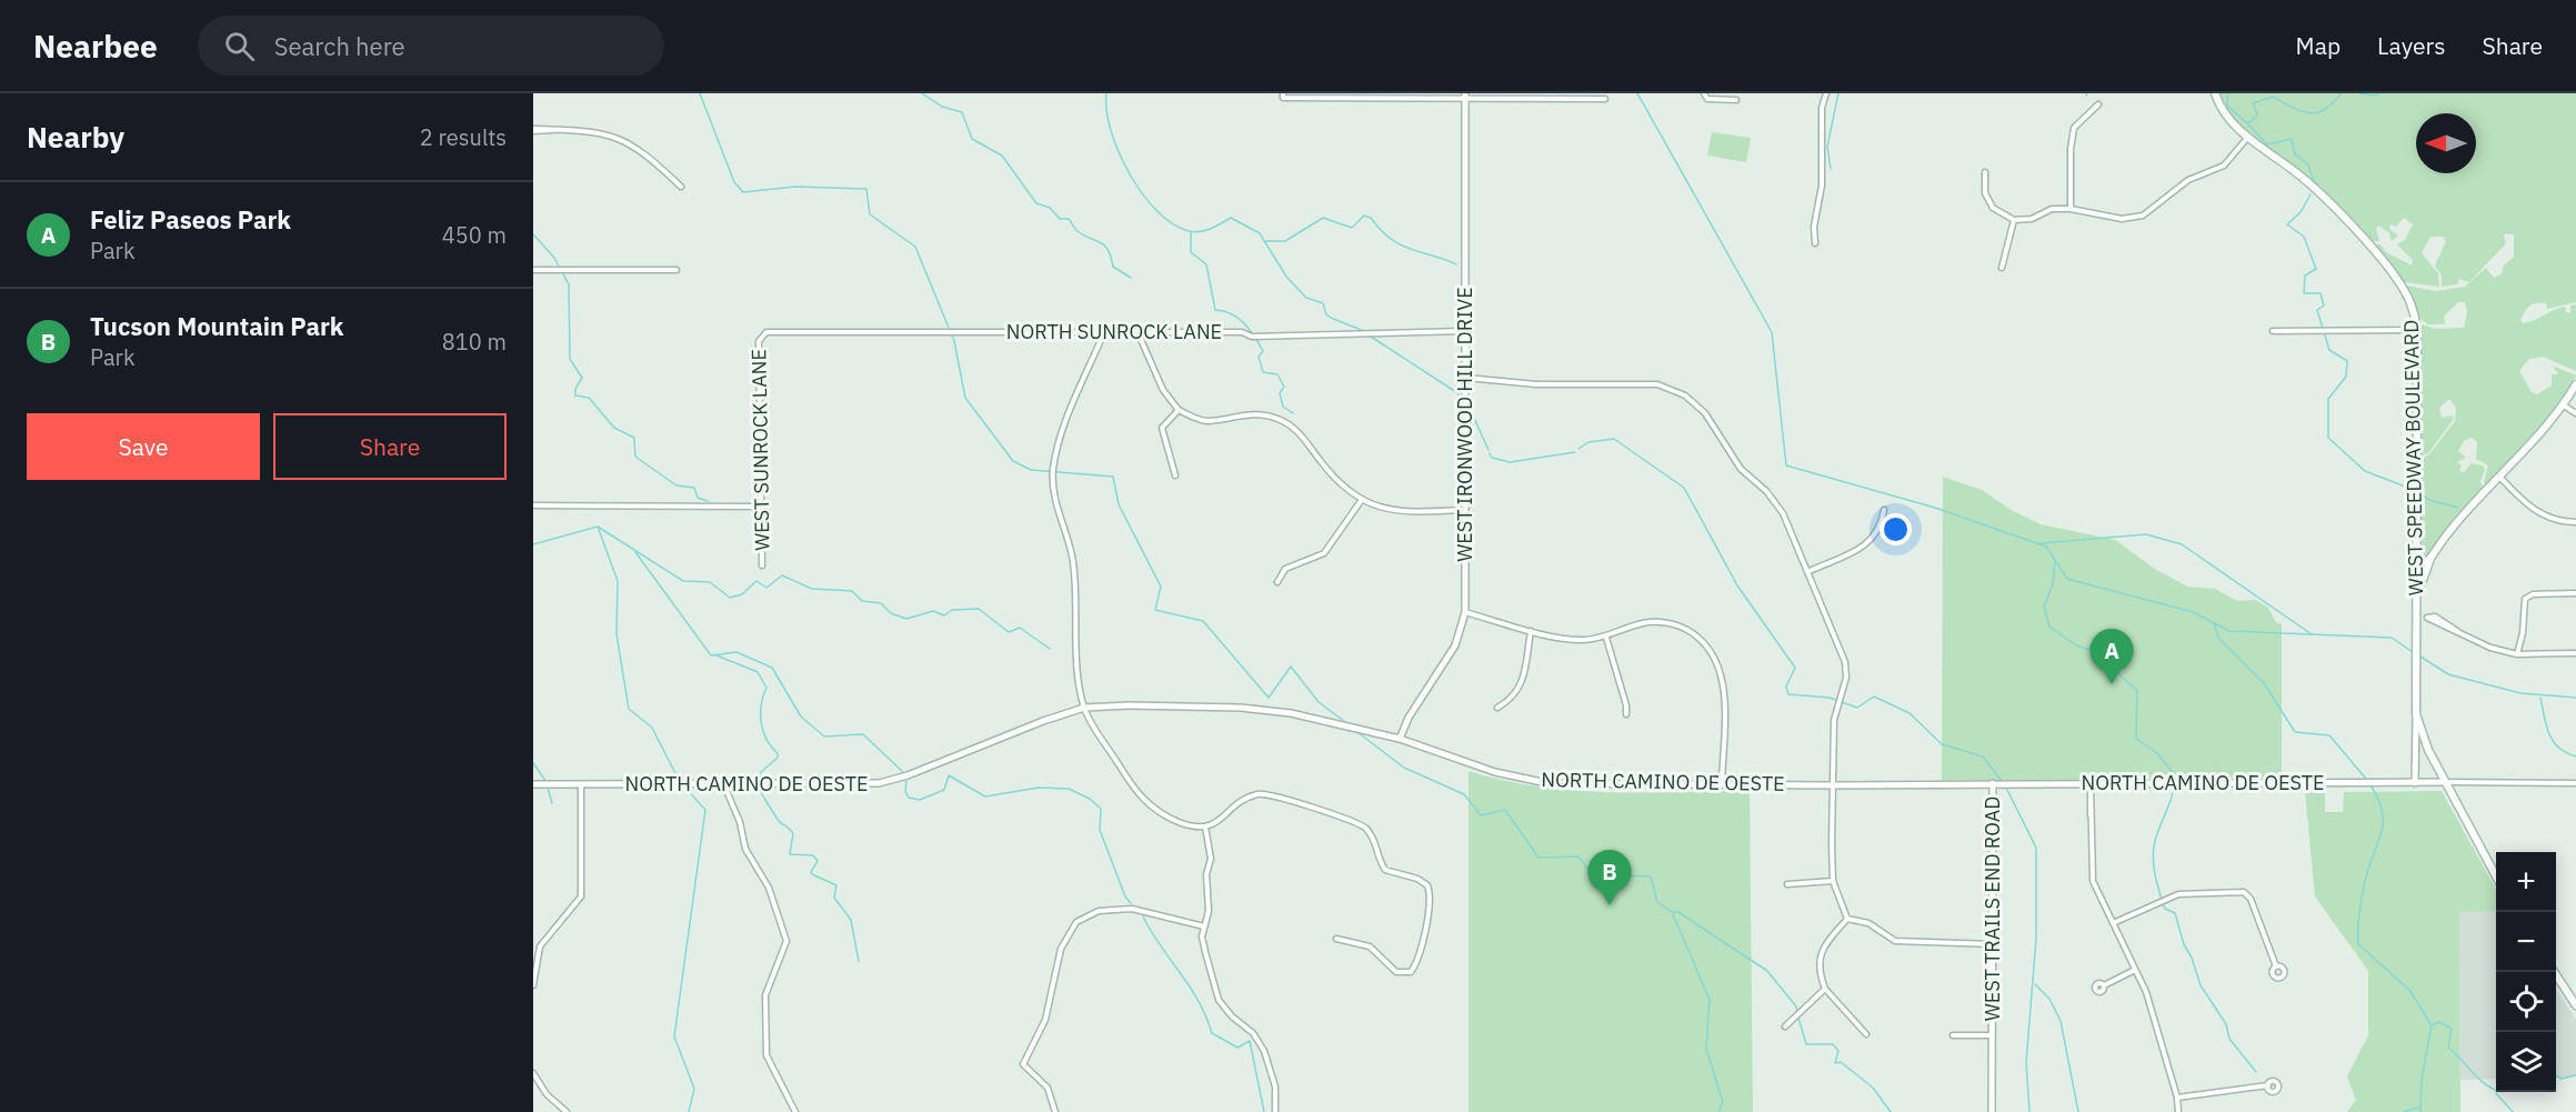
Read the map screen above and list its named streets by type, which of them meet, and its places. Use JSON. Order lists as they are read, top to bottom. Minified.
{"streets":{"main road":["WEST SPEEDWAY BOULEVARD"],"street":["NORTH SUNROCK LANE","WEST IRONWOOD HILL DRIVE","WEST SUNROCK LANE","NORTH CAMINO DE OESTE","WEST TRAILS END ROAD"]},"crossings":[["NORTH SUNROCK LANE","WEST IRONWOOD HILL DRIVE"],["NORTH SUNROCK LANE","WEST SUNROCK LANE"],["WEST IRONWOOD HILL DRIVE","NORTH CAMINO DE OESTE"],["WEST SPEEDWAY BOULEVARD","NORTH CAMINO DE OESTE"],["NORTH CAMINO DE OESTE","WEST TRAILS END ROAD"]],"north":"left","page":{"header":"Nearbee","search":"Search here","nav":["Map","Layers","Share"],"heading":["Nearby","2 results"],"list":[{"mark":"A","name":"Feliz Paseos Park","note":"Park","value":"450 m"},{"mark":"B","name":"Tucson Mountain Park","note":"Park","value":"810 m"}],"buttons":["Save","Share"],"pins":["A","B"],"map_buttons":["+","−"]}}
